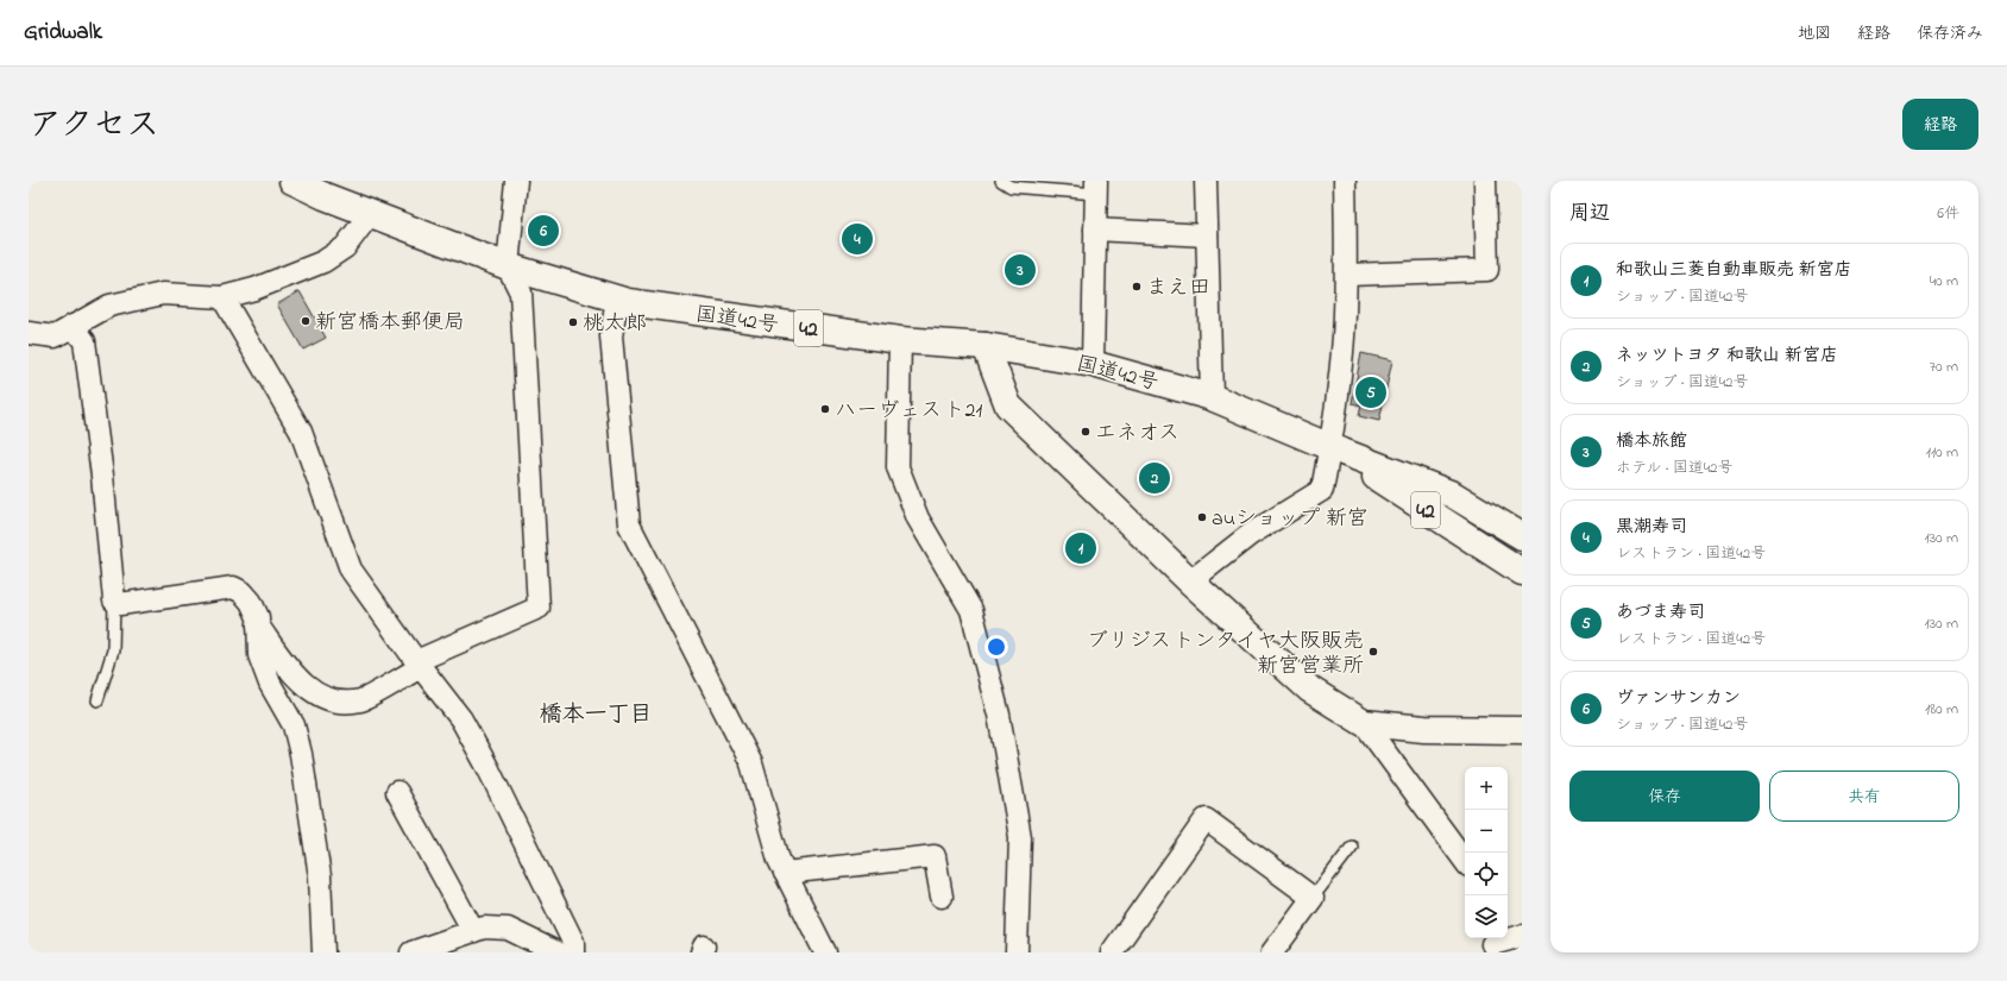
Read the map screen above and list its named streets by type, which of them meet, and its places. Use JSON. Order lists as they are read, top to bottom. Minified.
{"streets":{"main road":["国道42号","42"]},"districts":["橋本一丁目"],"places":["まえ田","新宮橋本郵便局","桃太郎","ハーヴェスト21","エネオス","auショップ 新宮","ブリジストンタイヤ大阪販売 新宮営業所"],"page":{"header":"Gridwalk","nav":["地図","経路","保存済み"],"title":"アクセス","buttons":["経路",["保存","共有"]],"heading":["周辺","6件"],"pins":["6","4","3","5","2","1"],"list":[{"mark":"1","name":"和歌山三菱自動車販売 新宮店","note":"ショップ · 国道42号","value":"40 m"},{"mark":"2","name":"ネッツトヨタ 和歌山 新宮店","note":"ショップ · 国道42号","value":"70 m"},{"mark":"3","name":"橋本旅館","note":"ホテル · 国道42号","value":"110 m"},{"mark":"4","name":"黒潮寿司","note":"レストラン · 国道42号","value":"130 m"},{"mark":"5","name":"あづま寿司","note":"レストラン · 国道42号","value":"130 m"},{"mark":"6","name":"ヴァンサンカン","note":"ショップ · 国道42号","value":"180 m"}],"map_buttons":["+","−"]}}
